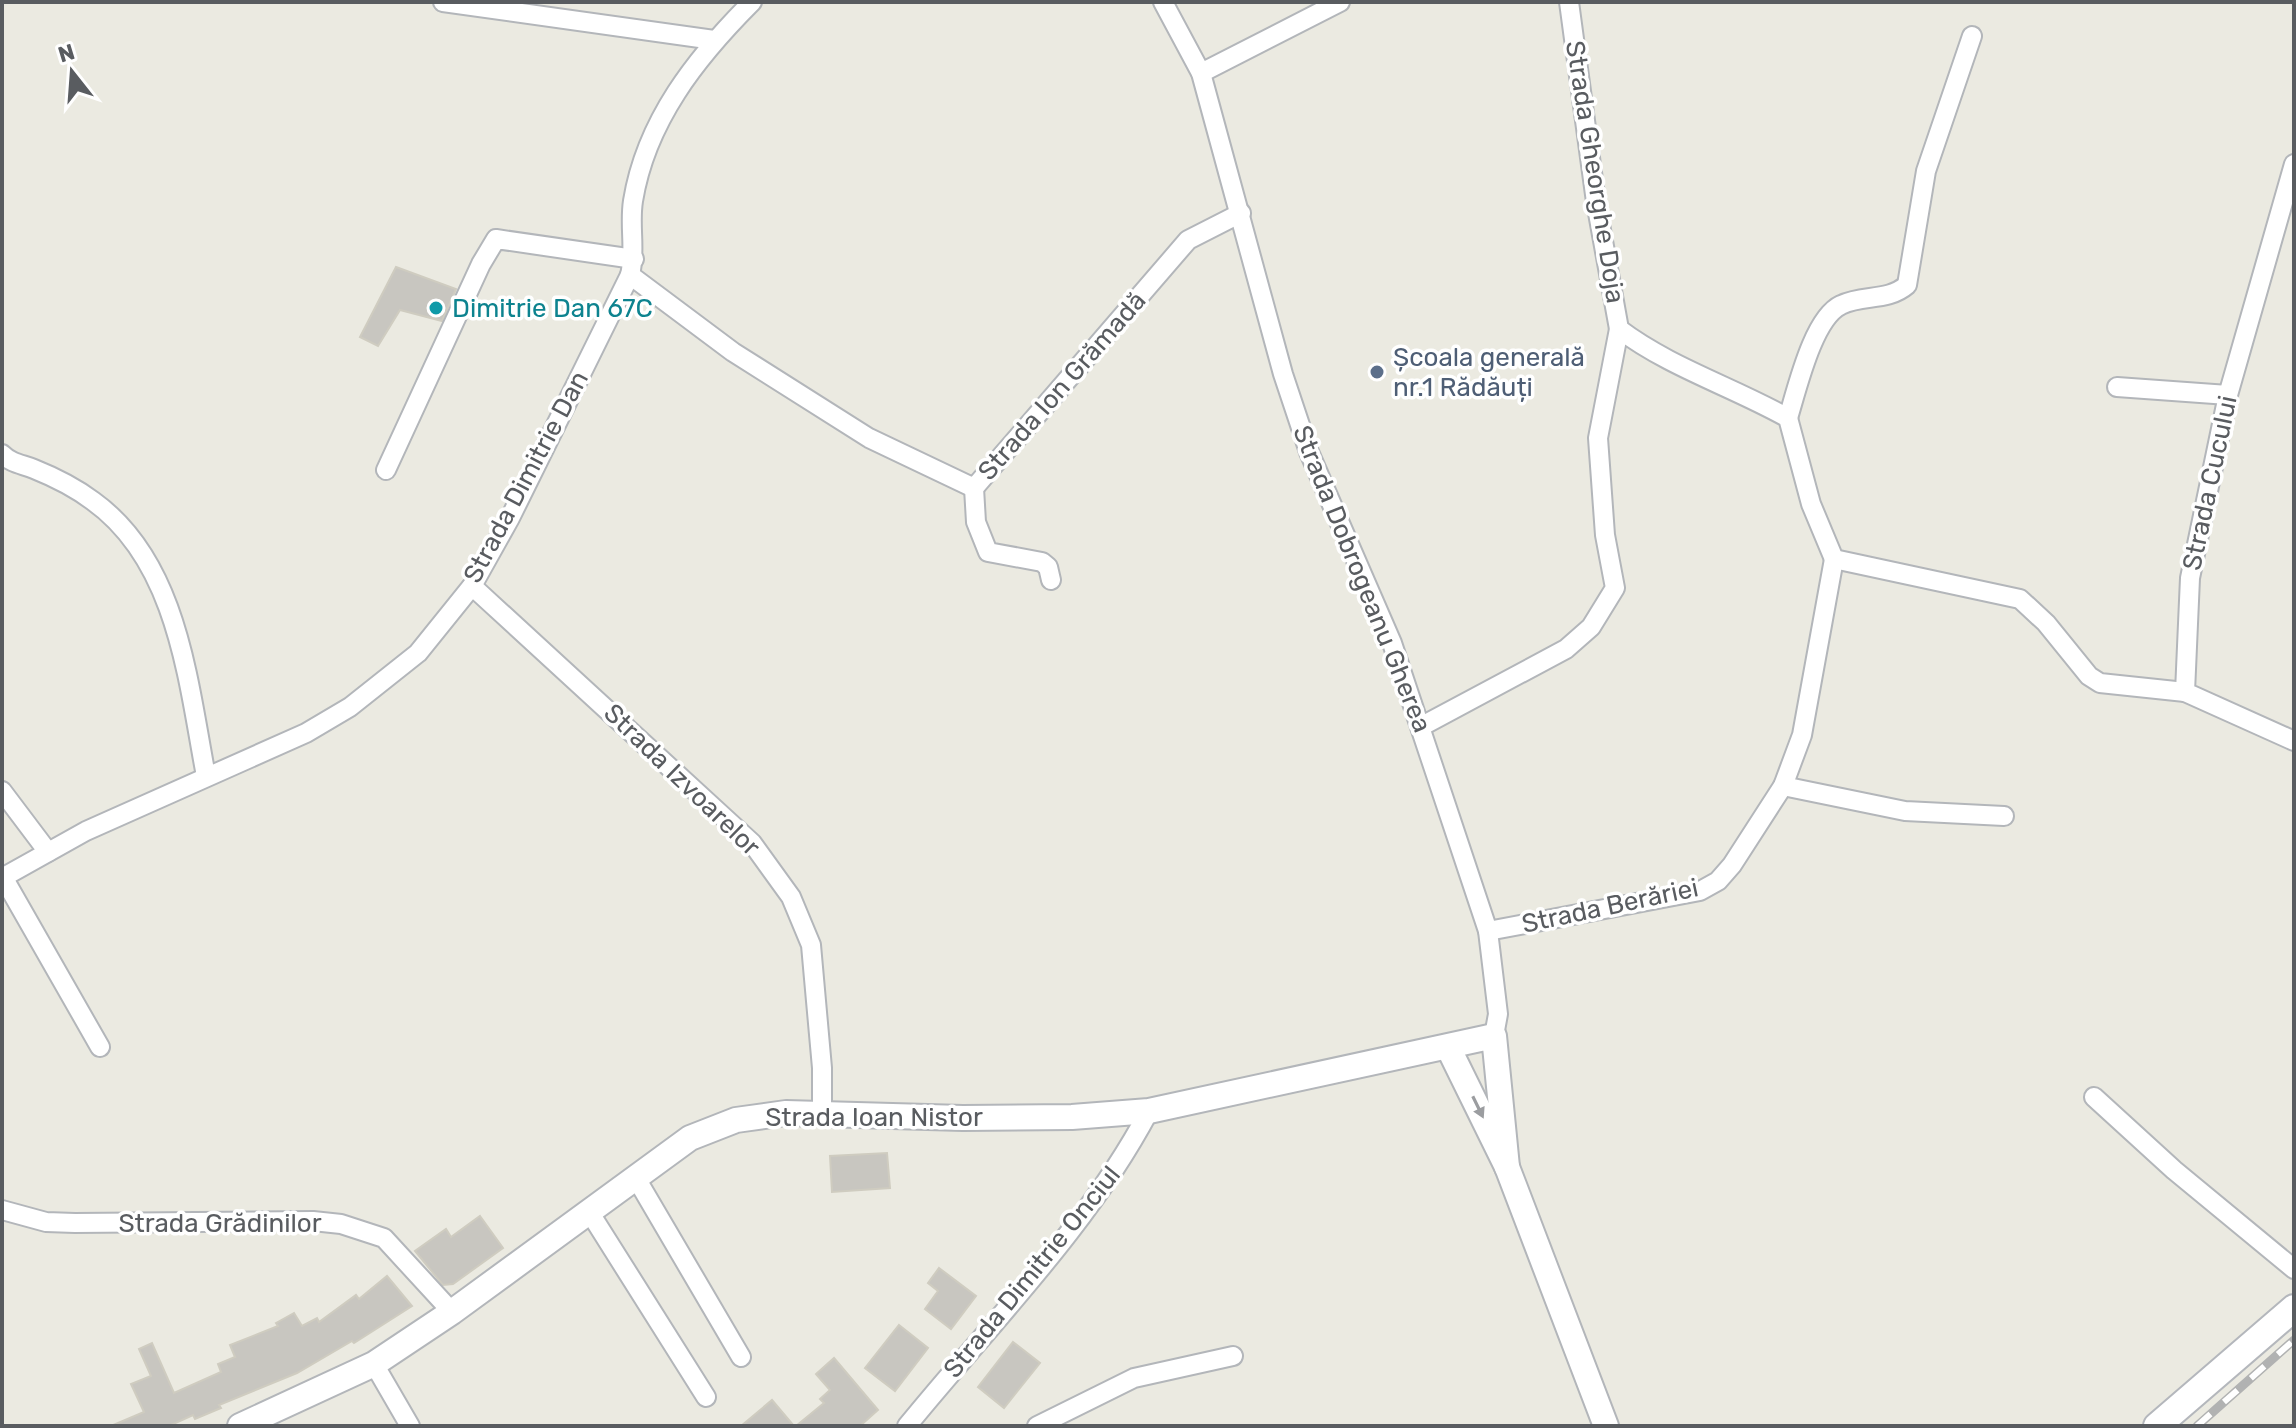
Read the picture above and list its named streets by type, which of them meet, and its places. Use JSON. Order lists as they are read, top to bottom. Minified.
{"streets":{"street":["Strada Gheorghe Doja","Strada Ion Grămadă","Strada Dimitrie Dan","Strada Cucului","Strada Dobrogeanu Gherea","Strada Izvoarelor","Strada Berăriei","Strada Ioan Nistor","Strada Grădinilor","Strada Dimitrie Onciul"]},"crossings":[["Strada Ion Grămadă","Strada Dimitrie Dan"],["Strada Ion Grămadă","Strada Dobrogeanu Gherea"],["Strada Dimitrie Dan","Strada Izvoarelor"],["Strada Dobrogeanu Gherea","Strada Berăriei"],["Strada Dobrogeanu Gherea","Strada Ioan Nistor"],["Strada Izvoarelor","Strada Ioan Nistor"],["Strada Ioan Nistor","Strada Grădinilor"],["Strada Ioan Nistor","Strada Dimitrie Onciul"]],"places":["Dimitrie Dan 67C","Școala generală nr.1 Rădăuți"],"north":"top"}
